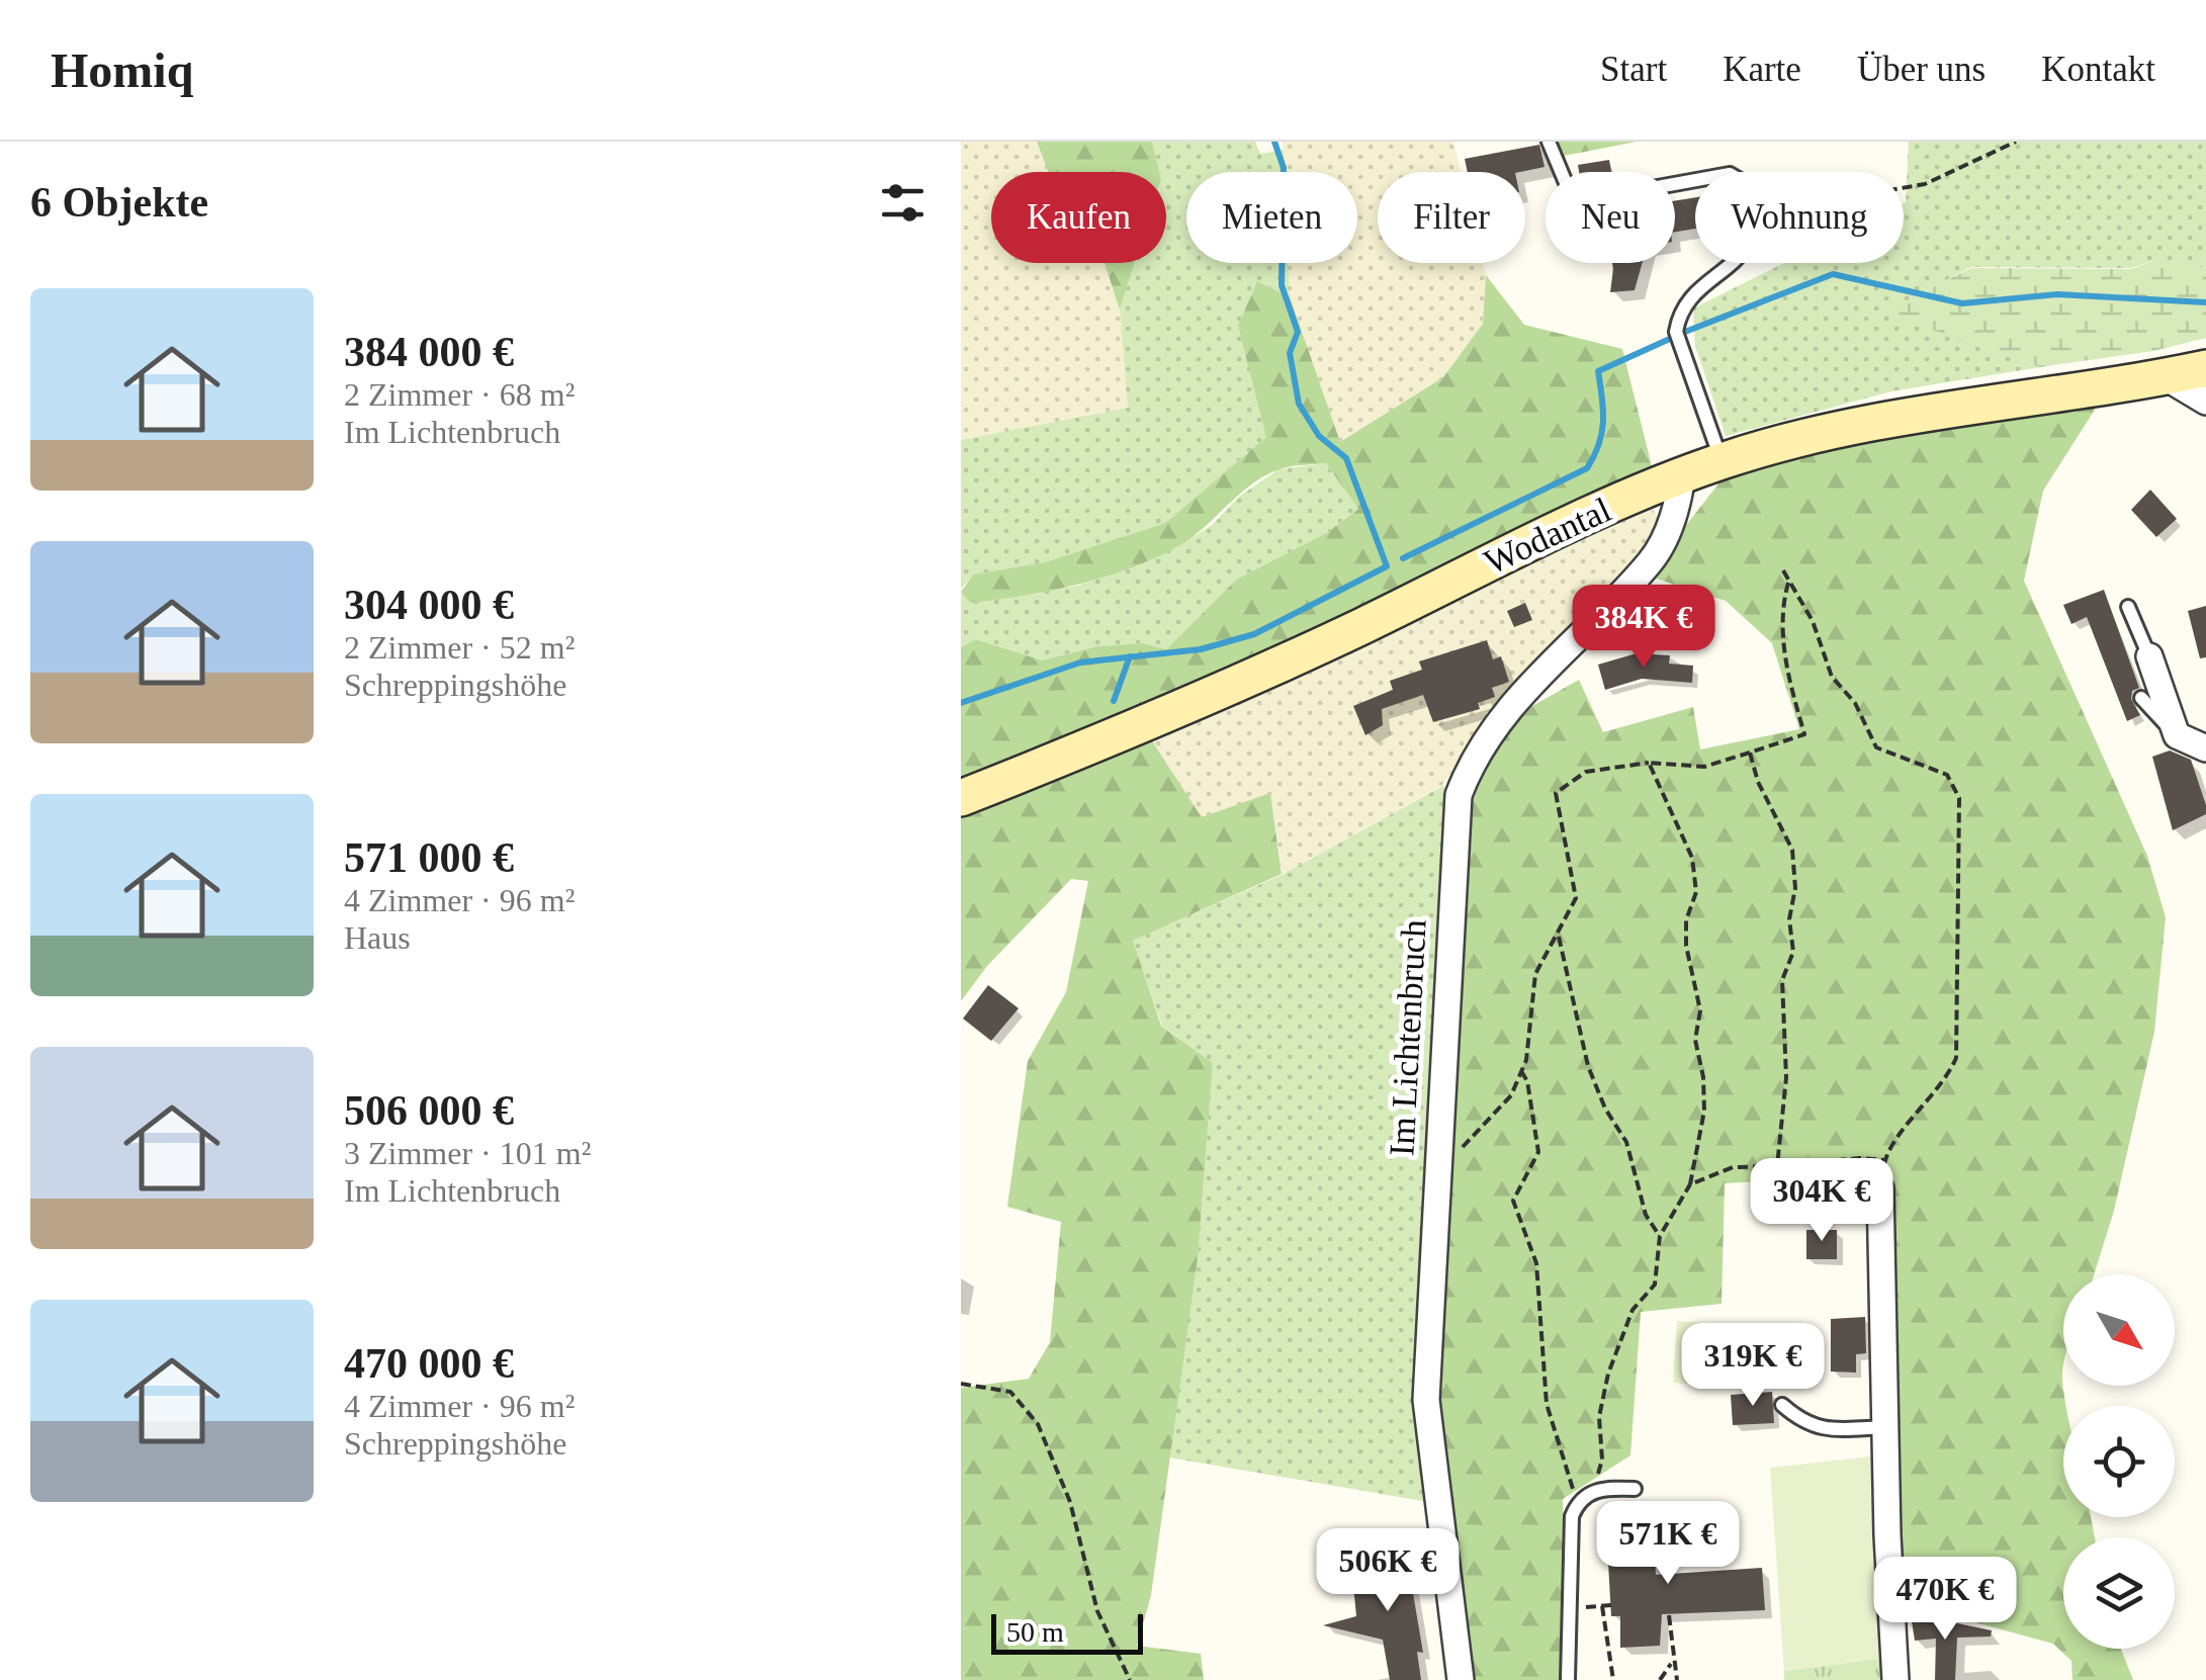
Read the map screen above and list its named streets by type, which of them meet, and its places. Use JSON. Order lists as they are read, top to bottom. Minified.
{"streets":{"main road":["Wodantal"],"street":["Im Lichtenbruch"]},"crossings":[["Wodantal","Im Lichtenbruch"]],"scale_bar":"50 m","north":"bottom right","page":{"header":"Homiq","nav":["Start","Karte","Über uns","Kontakt"],"heading":"6 Objekte","chip":["Kaufen","Mieten","Filter","Neu","Wohnung"],"list":[{"name":"384 000 €","note":"2 Zimmer · 68 m² · Im Lichtenbruch"},{"name":"304 000 €","note":"2 Zimmer · 52 m² · Schreppingshöhe"},{"name":"571 000 €","note":"4 Zimmer · 96 m² · Haus"},{"name":"506 000 €","note":"3 Zimmer · 101 m² · Im Lichtenbruch"},{"name":"470 000 €","note":"4 Zimmer · 96 m² · Schreppingshöhe"}],"price":["384K €","304K €","319K €","571K €","506K €","470K €"],"scale":"50 m"}}
